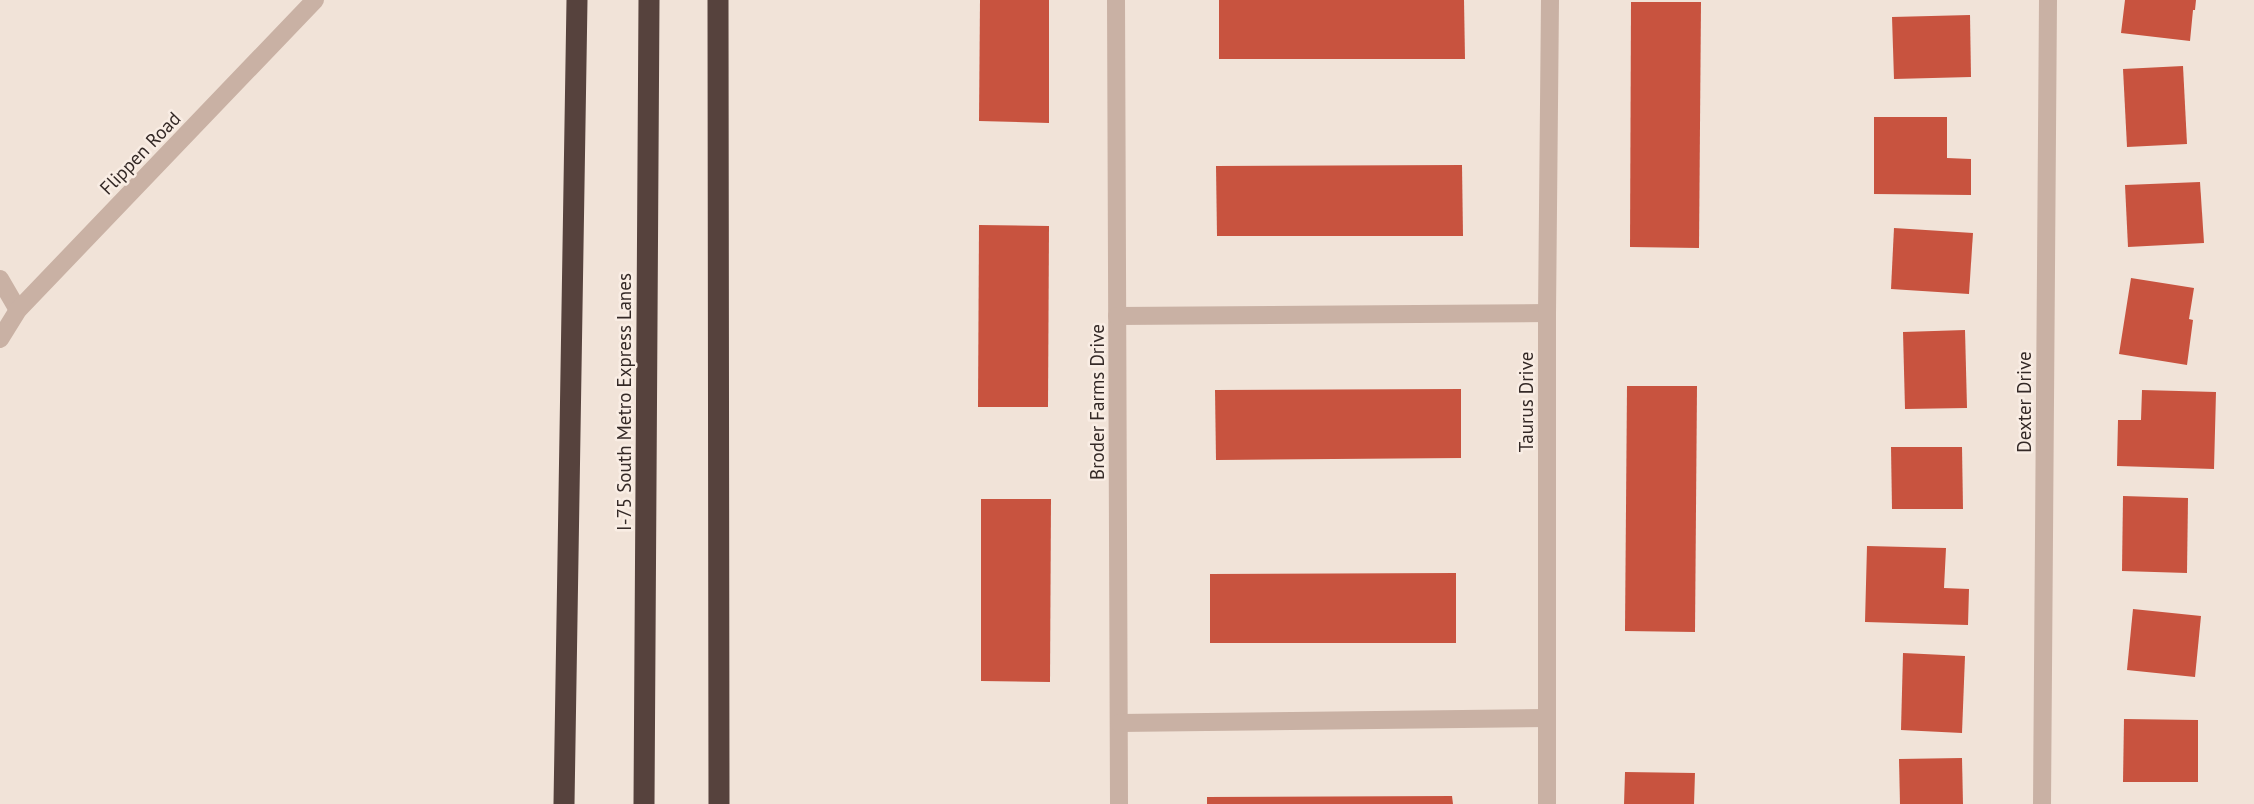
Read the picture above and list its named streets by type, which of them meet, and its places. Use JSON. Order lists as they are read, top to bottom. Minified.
{"streets":{"highway":["I-75 South Metro Express Lanes"],"street":["Flippen Road","Broder Farms Drive","Taurus Drive","Dexter Drive"]}}
